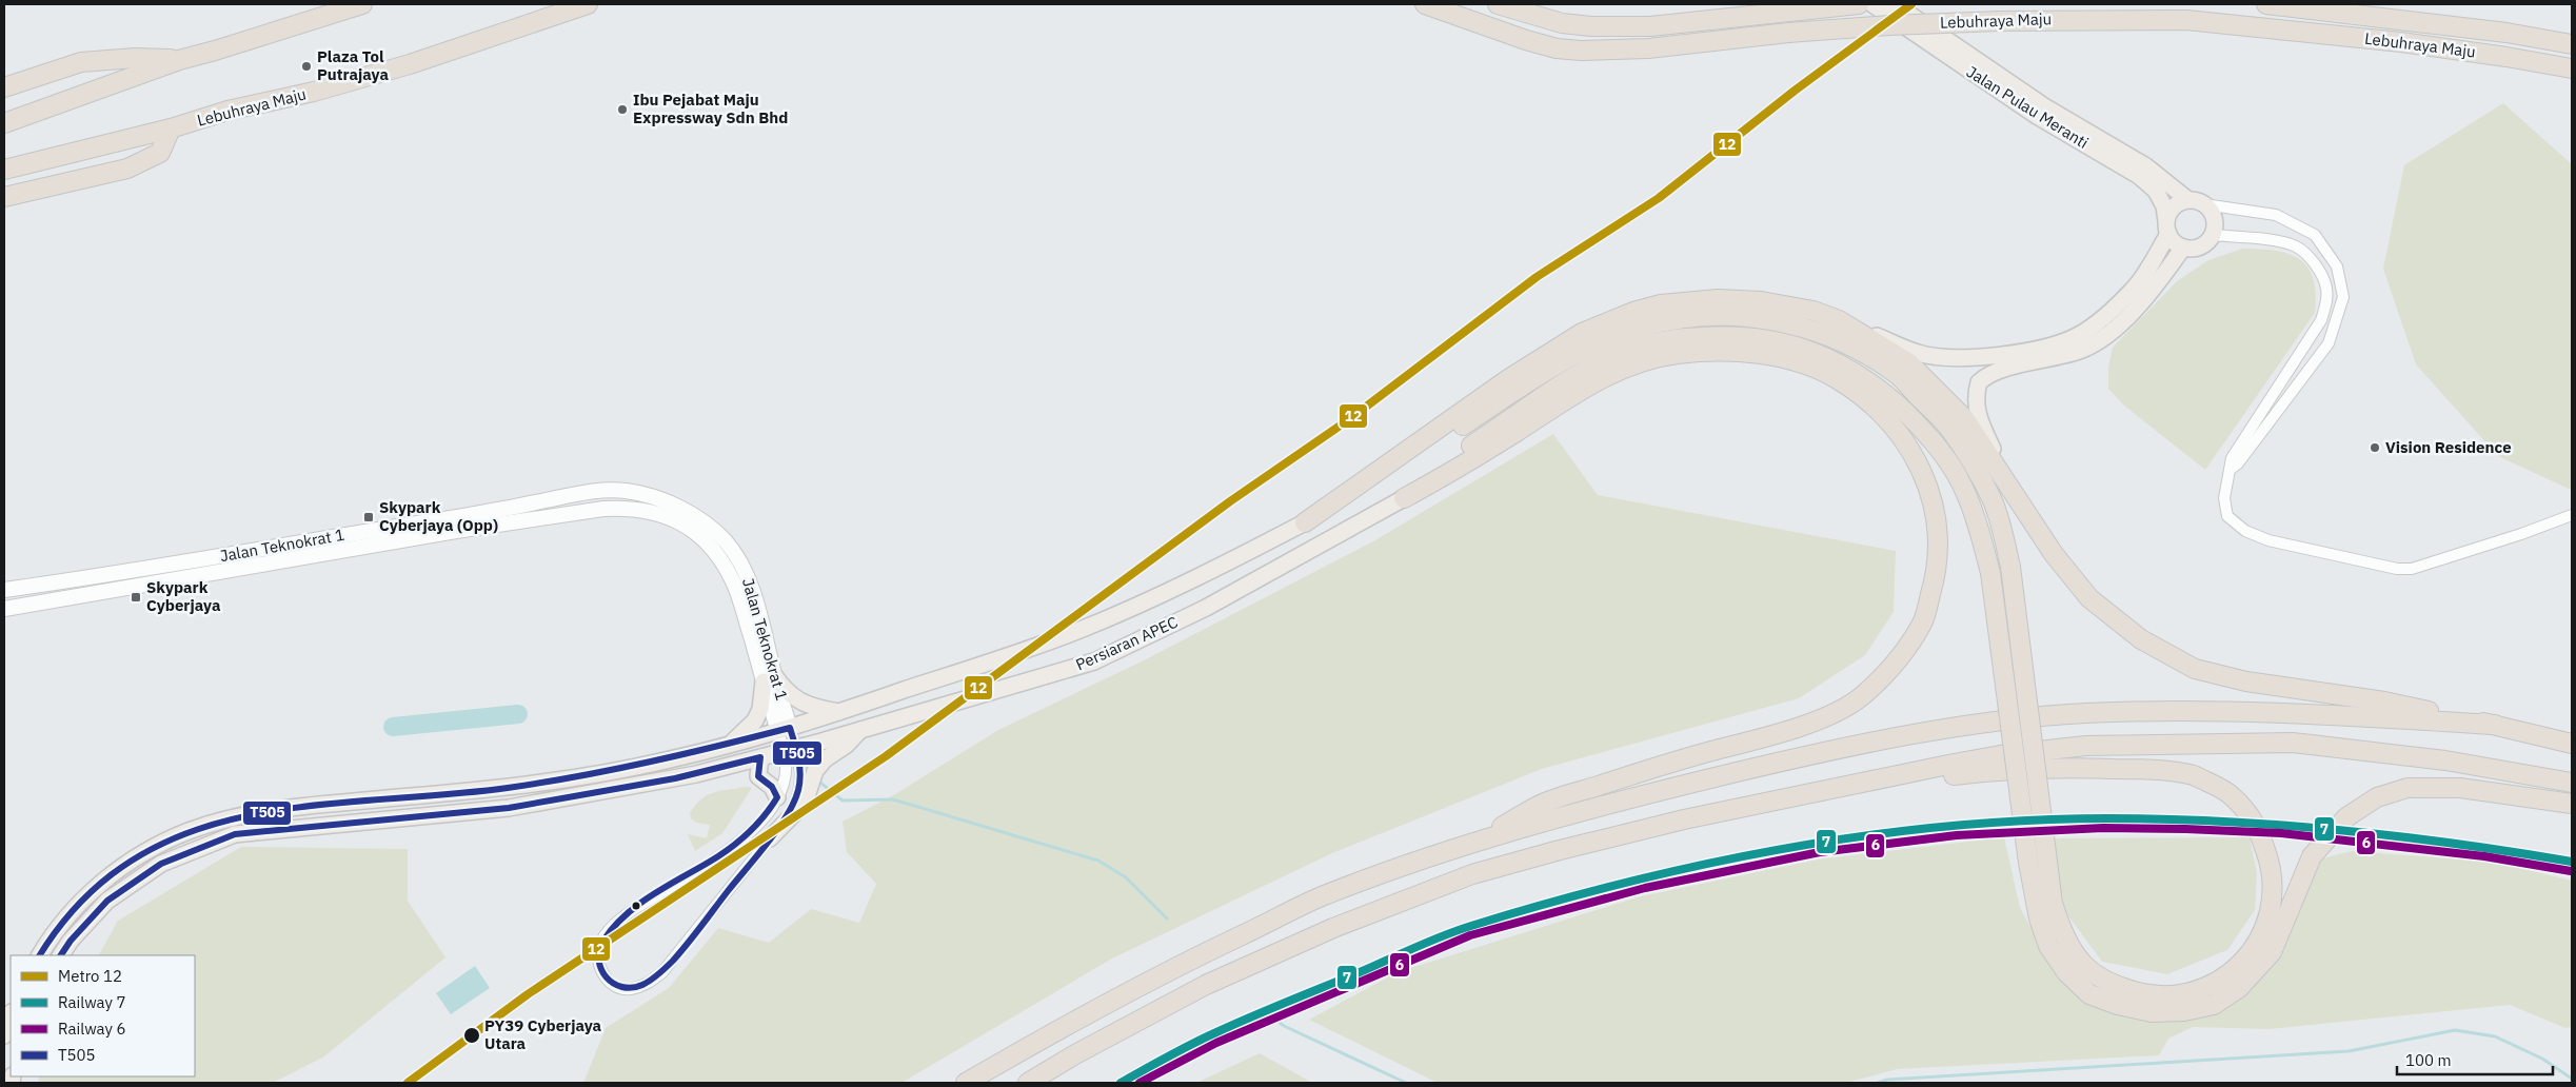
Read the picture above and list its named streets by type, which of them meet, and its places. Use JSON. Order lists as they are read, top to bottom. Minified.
{"streets":{"highway":["Lebuhraya Maju"],"main road":["Jalan Pulau Meranti","Jalan Teknokrat 1","Persiaran APEC"]},"crossings":[["Jalan Teknokrat 1","Persiaran APEC"]],"places":{"other":["Plaza Tol Putrajaya","Ibu Pejabat Maju Expressway Sdn Bhd","Vision Residence","PY39 Cyberjaya Utara"],"transit":["Skypark Cyberjaya (Opp)","Skypark Cyberjaya"]},"lines":["metro line 12","transit line T505","rail line 7","rail line 6"],"legend":["Metro 12","Railway 7","Railway 6","T505"],"scale_bar":"100 m"}
